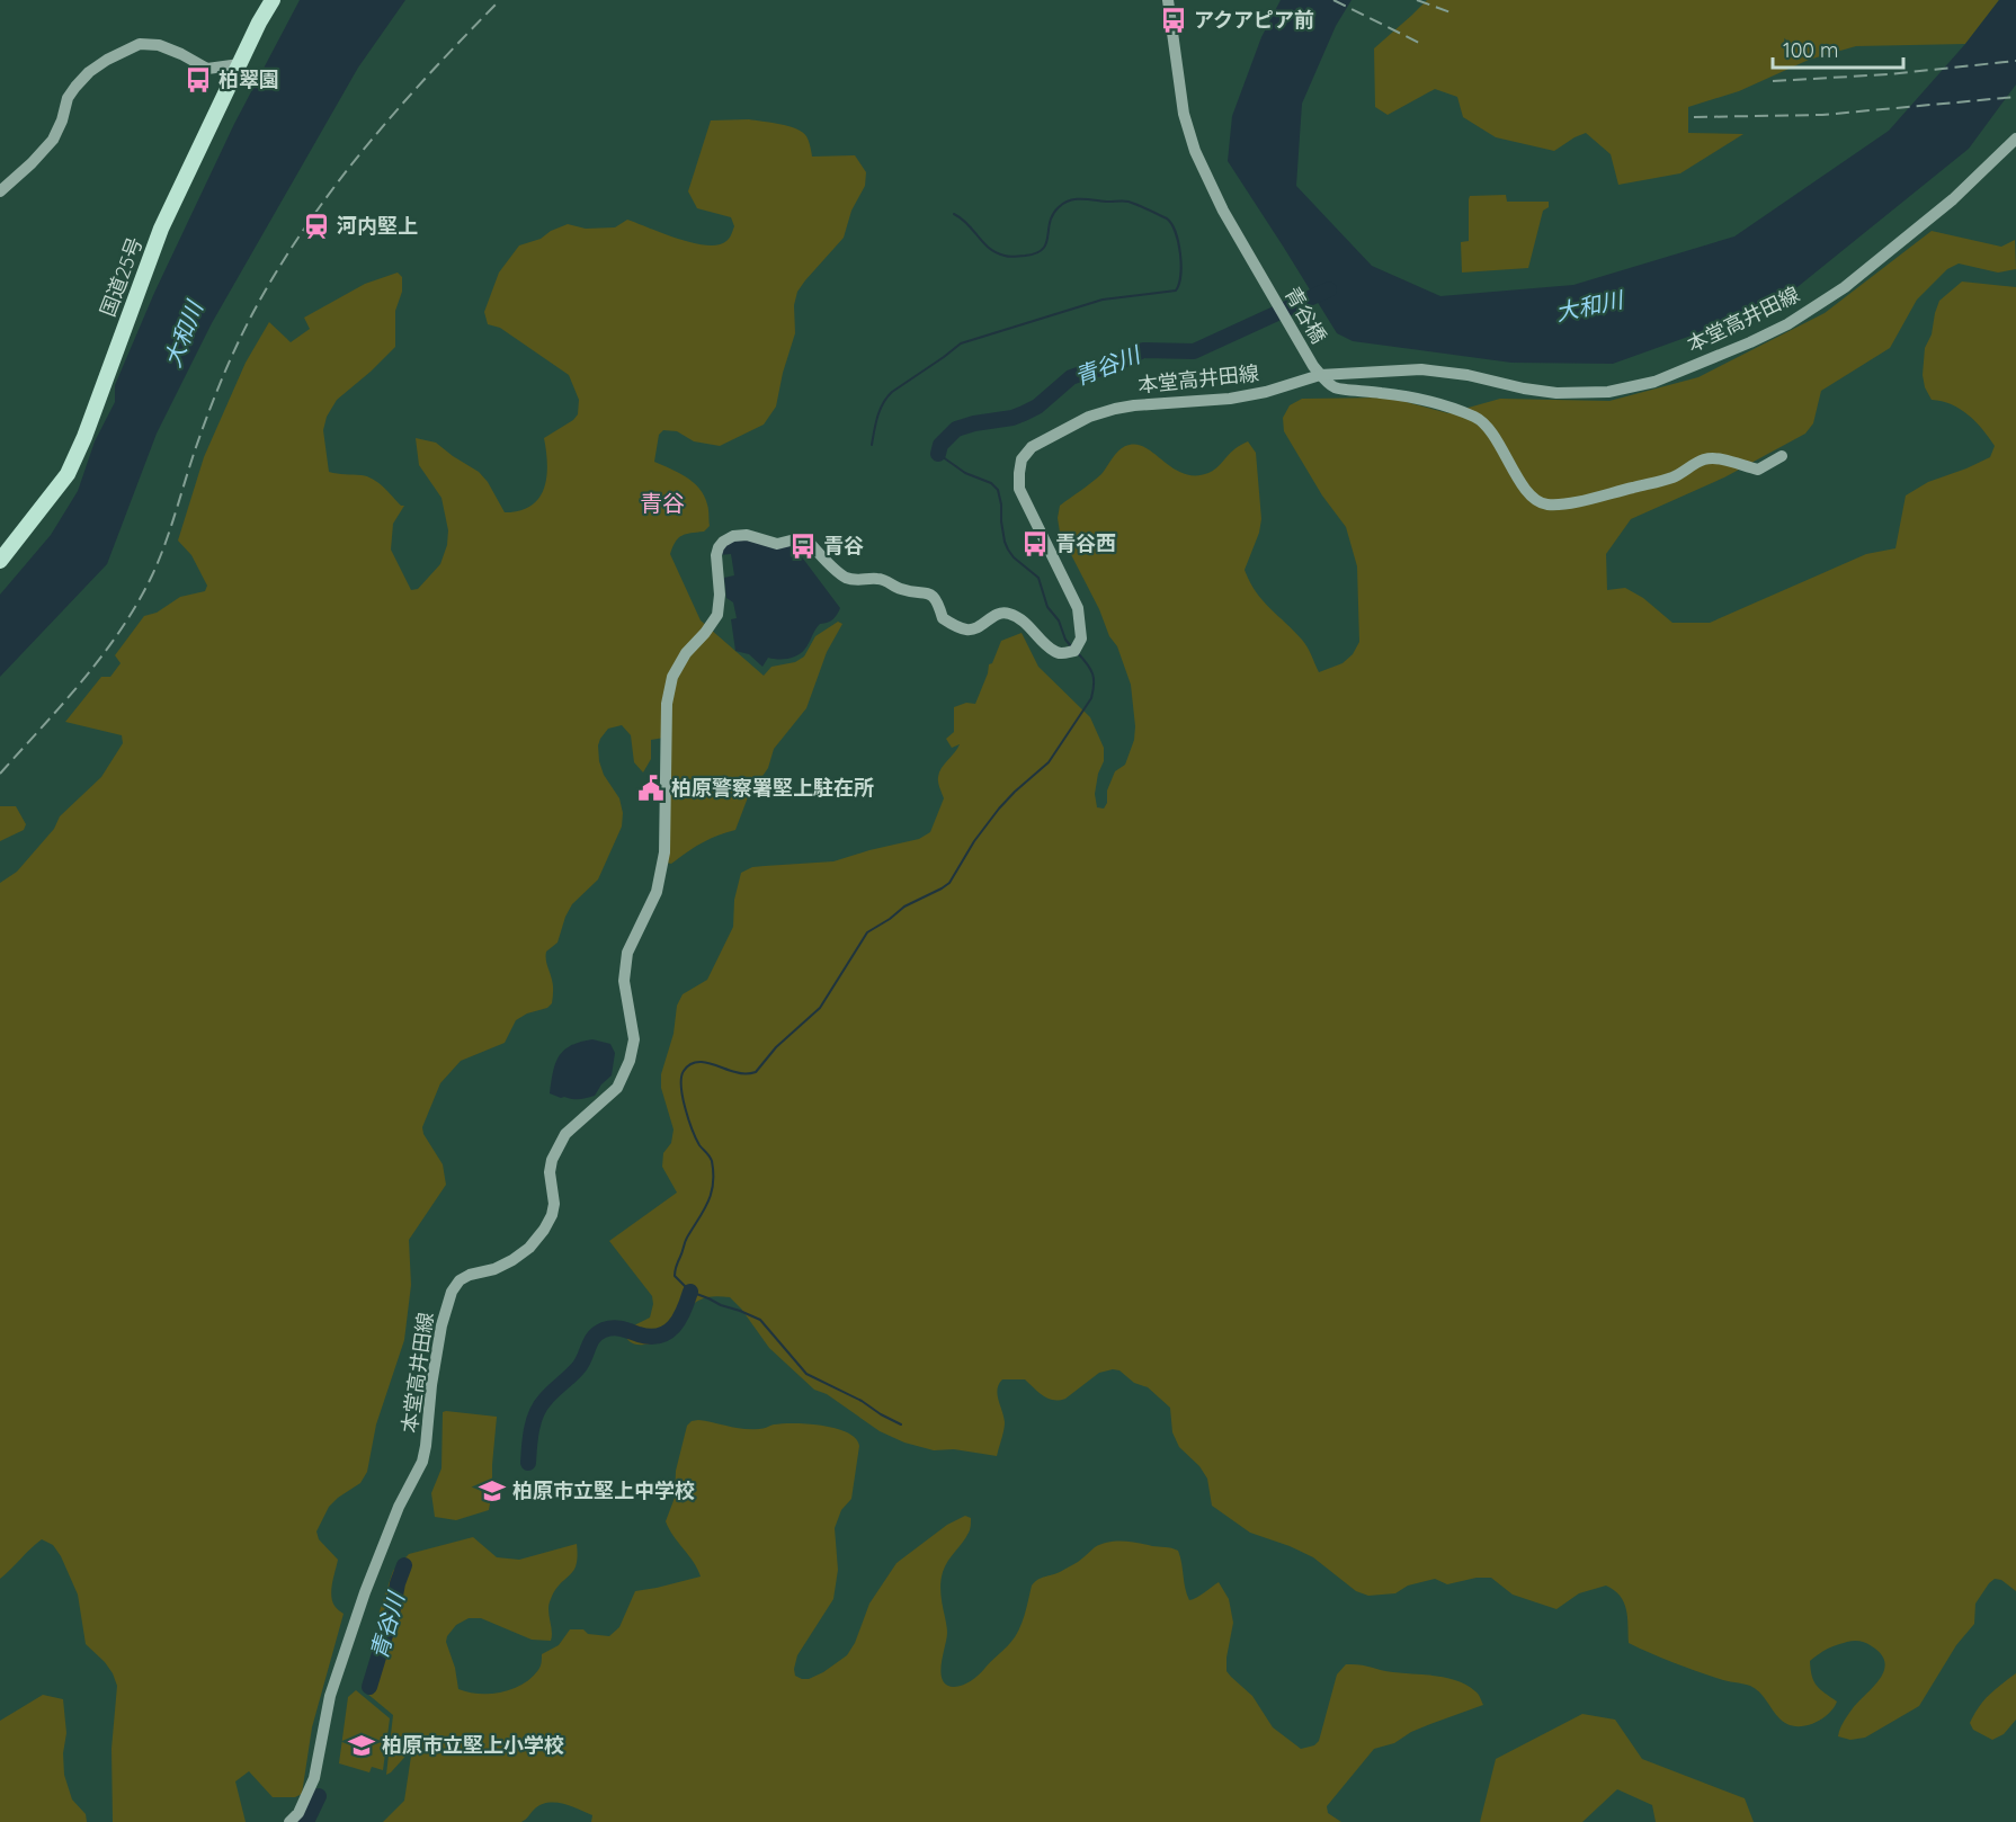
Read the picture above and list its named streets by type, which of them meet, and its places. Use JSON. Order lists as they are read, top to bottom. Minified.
{"streets":{"highway":["国道25号"],"main road":["青谷橋","本堂高井田線"]},"crossings":[["青谷橋","本堂高井田線"]],"districts":["青谷"],"water":["大和川","青谷川"],"places":{"bus stop":["アクアピア前","柏翠園","青谷西","青谷"],"station":["河内堅上"],"public building":["柏原警察署堅上駐在所"],"school or university":["柏原市立堅上中学校","柏原市立堅上小学校"]},"scale_bar":"100 m"}
